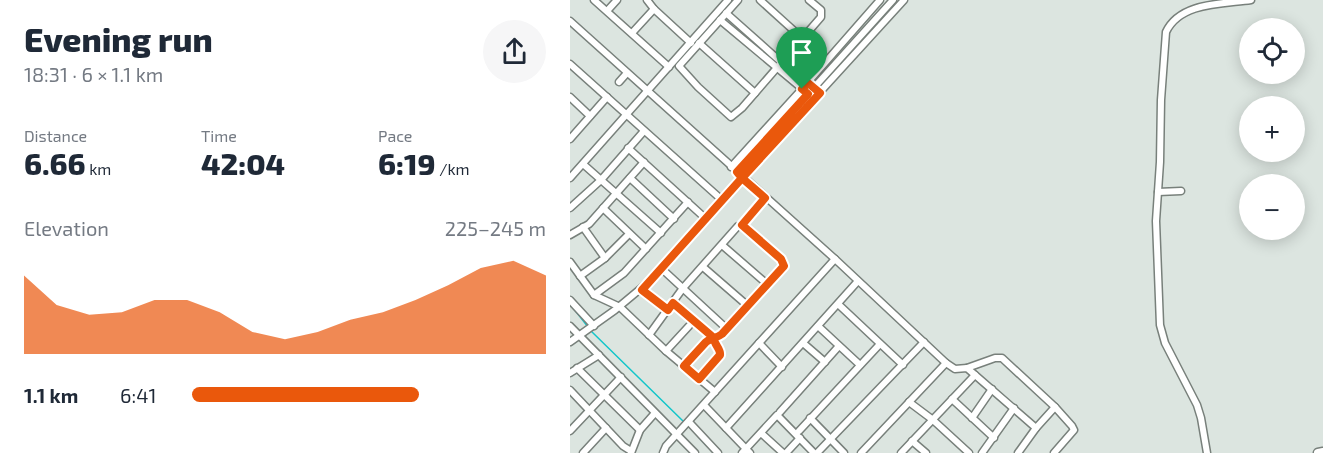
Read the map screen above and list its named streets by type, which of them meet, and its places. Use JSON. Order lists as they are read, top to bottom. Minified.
{"page":{"heading":["Evening run","18:31 · 6 × 1.1 km"],"map_buttons":["+","−"],"stats":[["Distance","6.66 km"],["Time","42:04"],["Pace","6:19 /km"]],"chart":["Elevation","225–245 m"],"list":[{"name":"1.1 km","note":"6:41"}]}}
